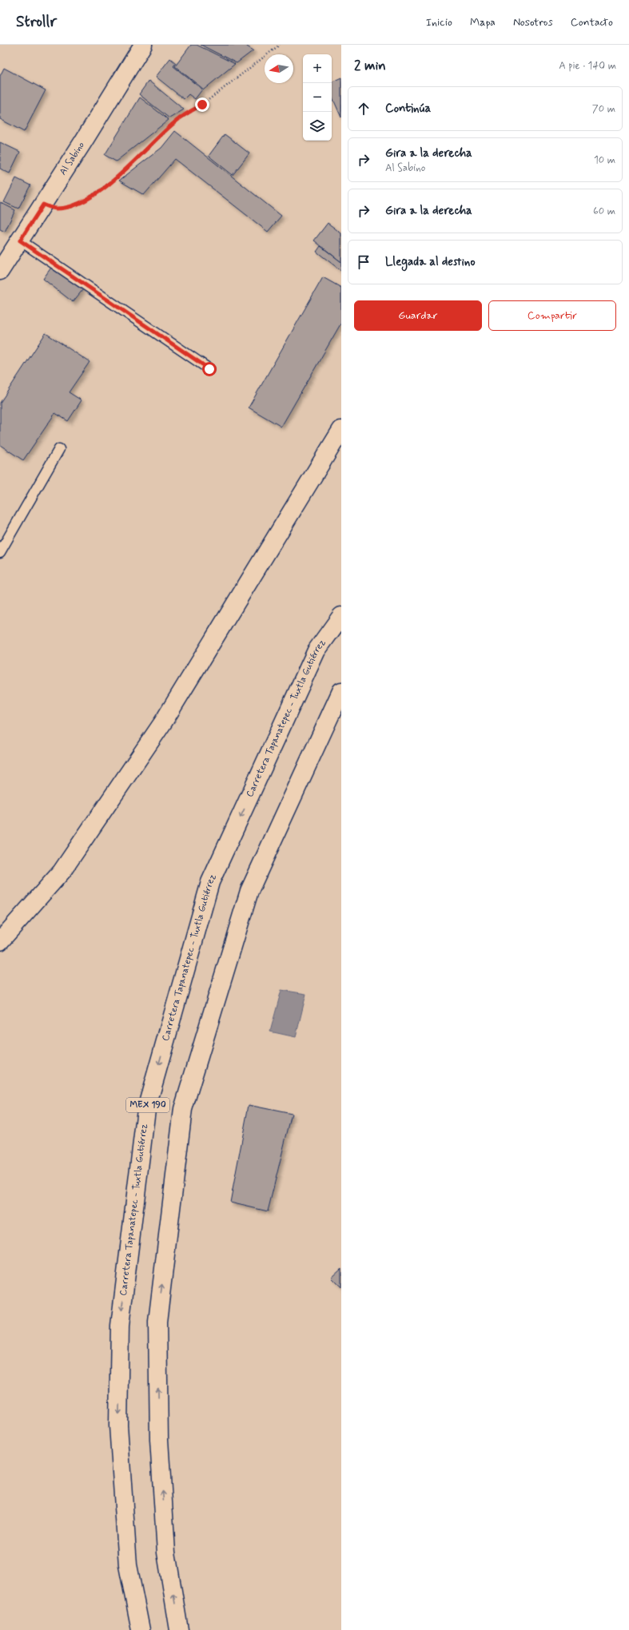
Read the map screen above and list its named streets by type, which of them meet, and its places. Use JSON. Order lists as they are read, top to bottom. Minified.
{"streets":{"main road":["Al Sabino","Carretera Tapanatepec - Tuxtla Gutiérrez","MEX 190"]},"north":"left","page":{"header":"Strollr","nav":["Inicio","Mapa","Nosotros","Contacto"],"heading":["2 min","A pie · 140 m"],"map_buttons":["+","−"],"list":[["Continúa","70 m"],["Gira a la derecha","Al Sabino","10 m"],["Gira a la derecha","60 m"],"Llegada al destino"],"buttons":["Guardar","Compartir"]}}
